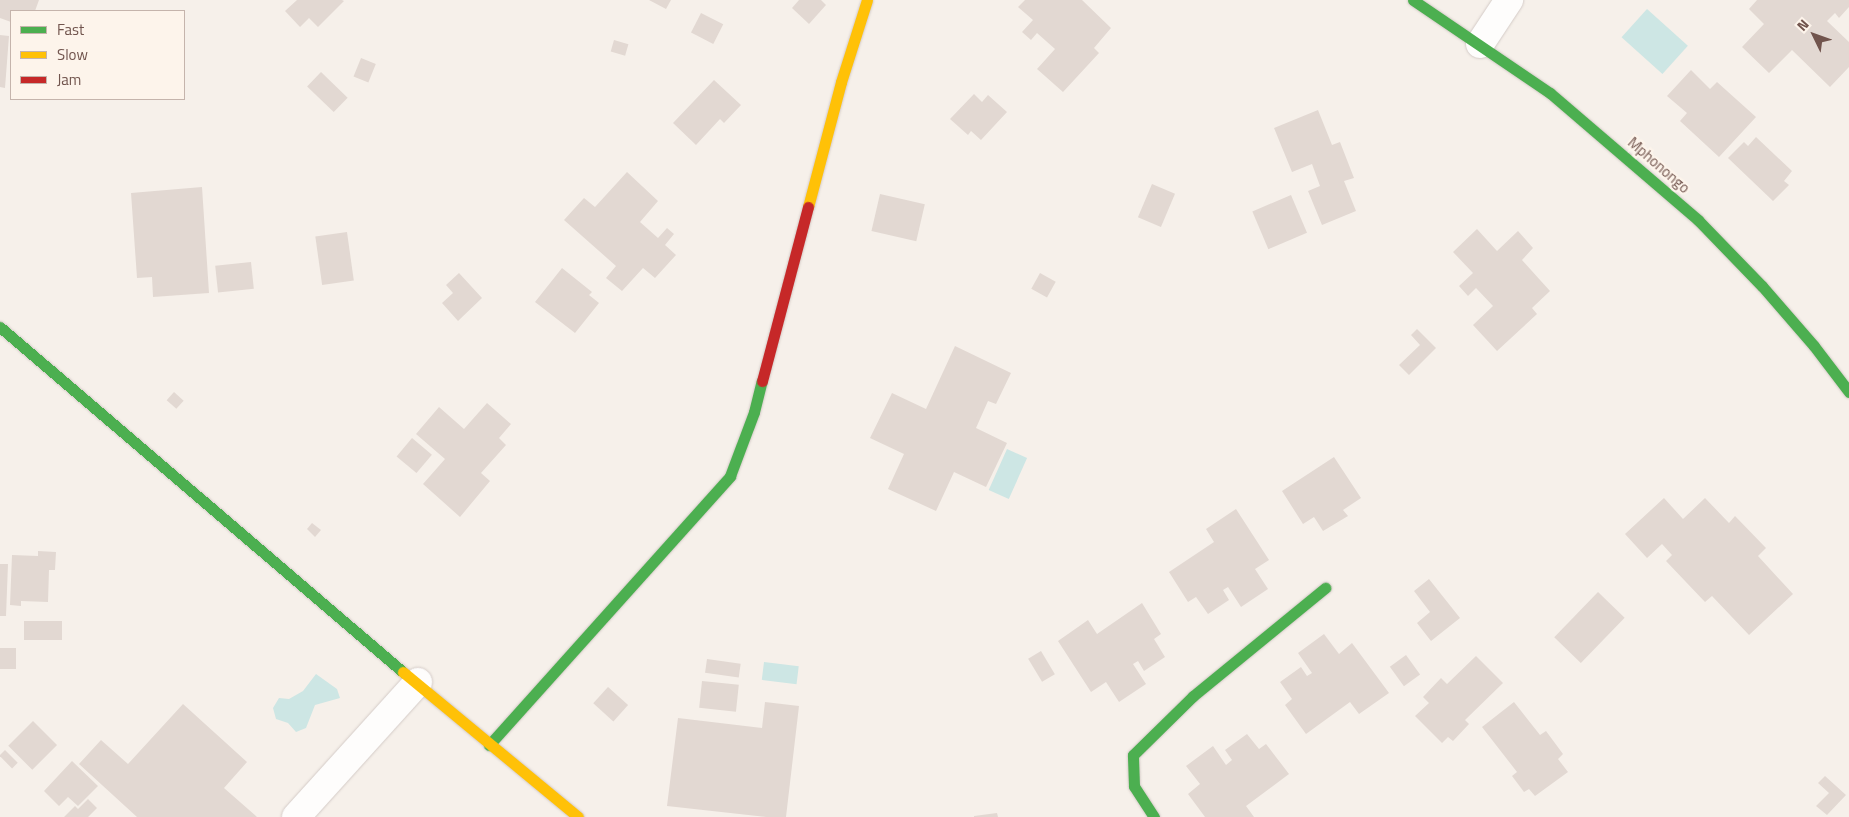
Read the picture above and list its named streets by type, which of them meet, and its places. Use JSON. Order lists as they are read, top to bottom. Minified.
{"streets":{"street":["Mphonongo"]},"legend":["Fast","Slow","Jam"],"north":"top left"}
